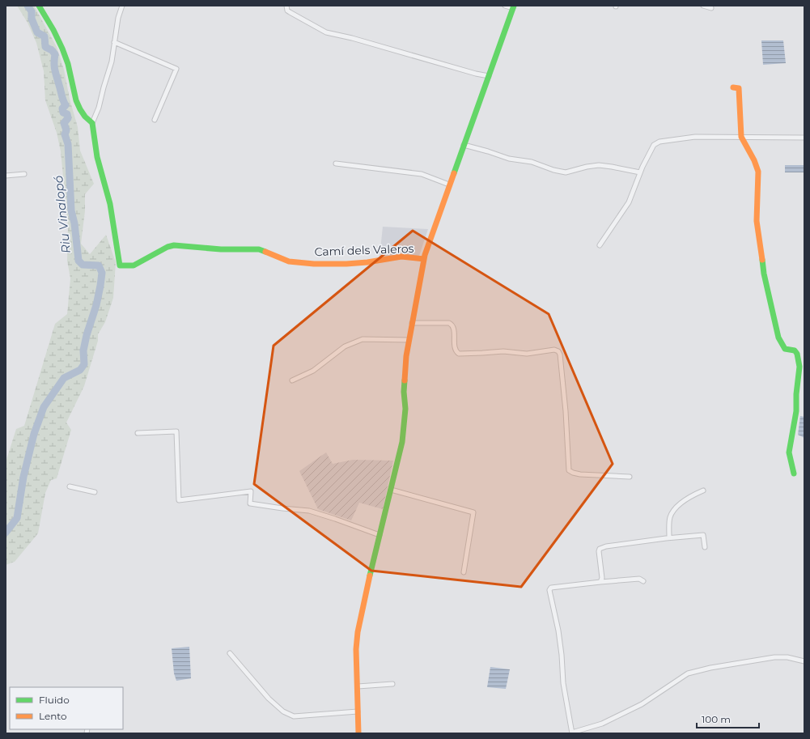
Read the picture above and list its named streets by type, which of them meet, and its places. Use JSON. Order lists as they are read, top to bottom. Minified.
{"streets":{"street":["Camí dels Valeros"]},"water":["Riu Vinalopó"],"legend":["Fluido","Lento"],"scale_bar":"100 m"}
